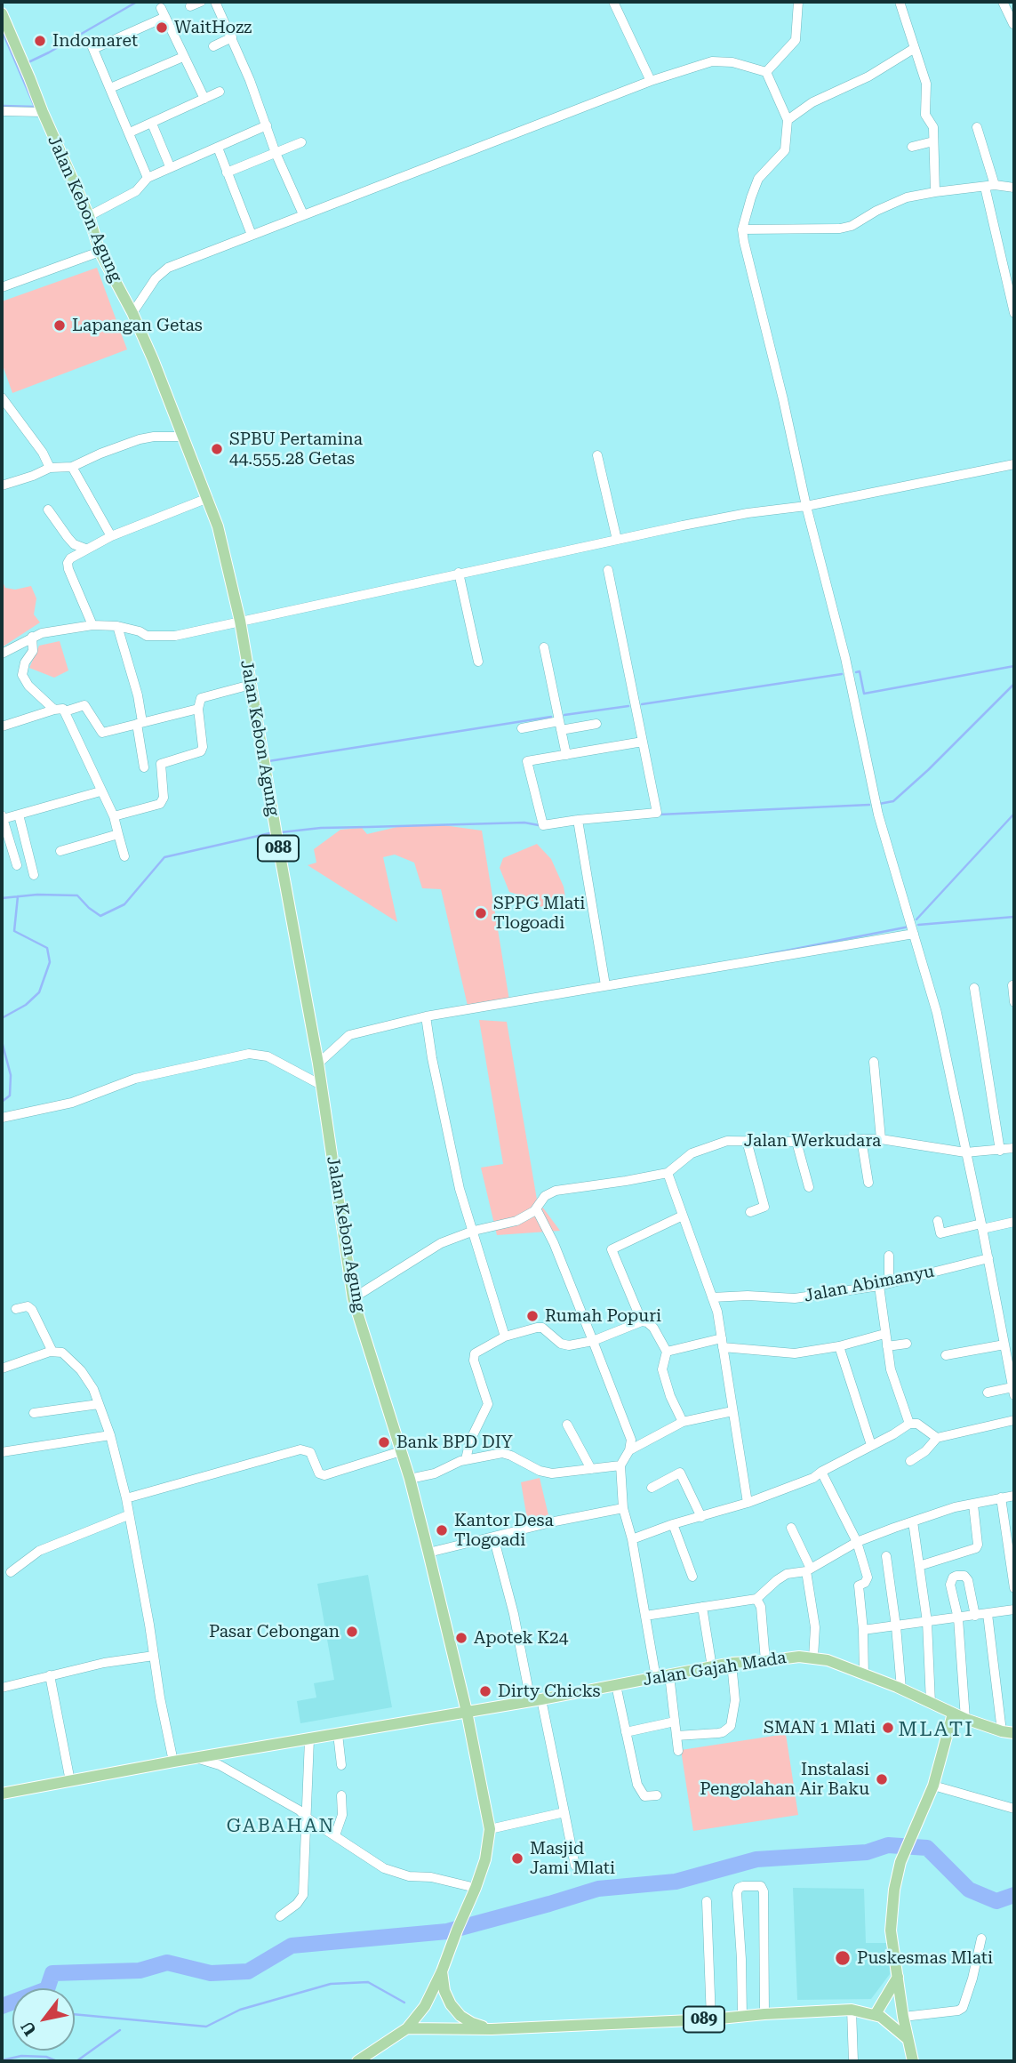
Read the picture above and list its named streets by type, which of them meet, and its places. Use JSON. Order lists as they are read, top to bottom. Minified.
{"streets":{"main road":["Jalan Kebon Agung","088","Jalan Gajah Mada","089"],"street":["Jalan Werkudara","Jalan Abimanyu"]},"crossings":[["Jalan Kebon Agung","Jalan Gajah Mada"],["Jalan Kebon Agung","089"]],"districts":["MLATI","GABAHAN"],"places":["WaitHozz","Indomaret","Lapangan Getas","SPBU Pertamina 44.555.28 Getas","SPPG Mlati Tlogoadi","Rumah Popuri","Bank BPD DIY","Kantor Desa Tlogoadi","Pasar Cebongan","Apotek K24","Dirty Chicks","SMAN 1 Mlati","Instalasi Pengolahan Air Baku","Masjid Jami Mlati","Puskesmas Mlati"],"north":"bottom left"}
